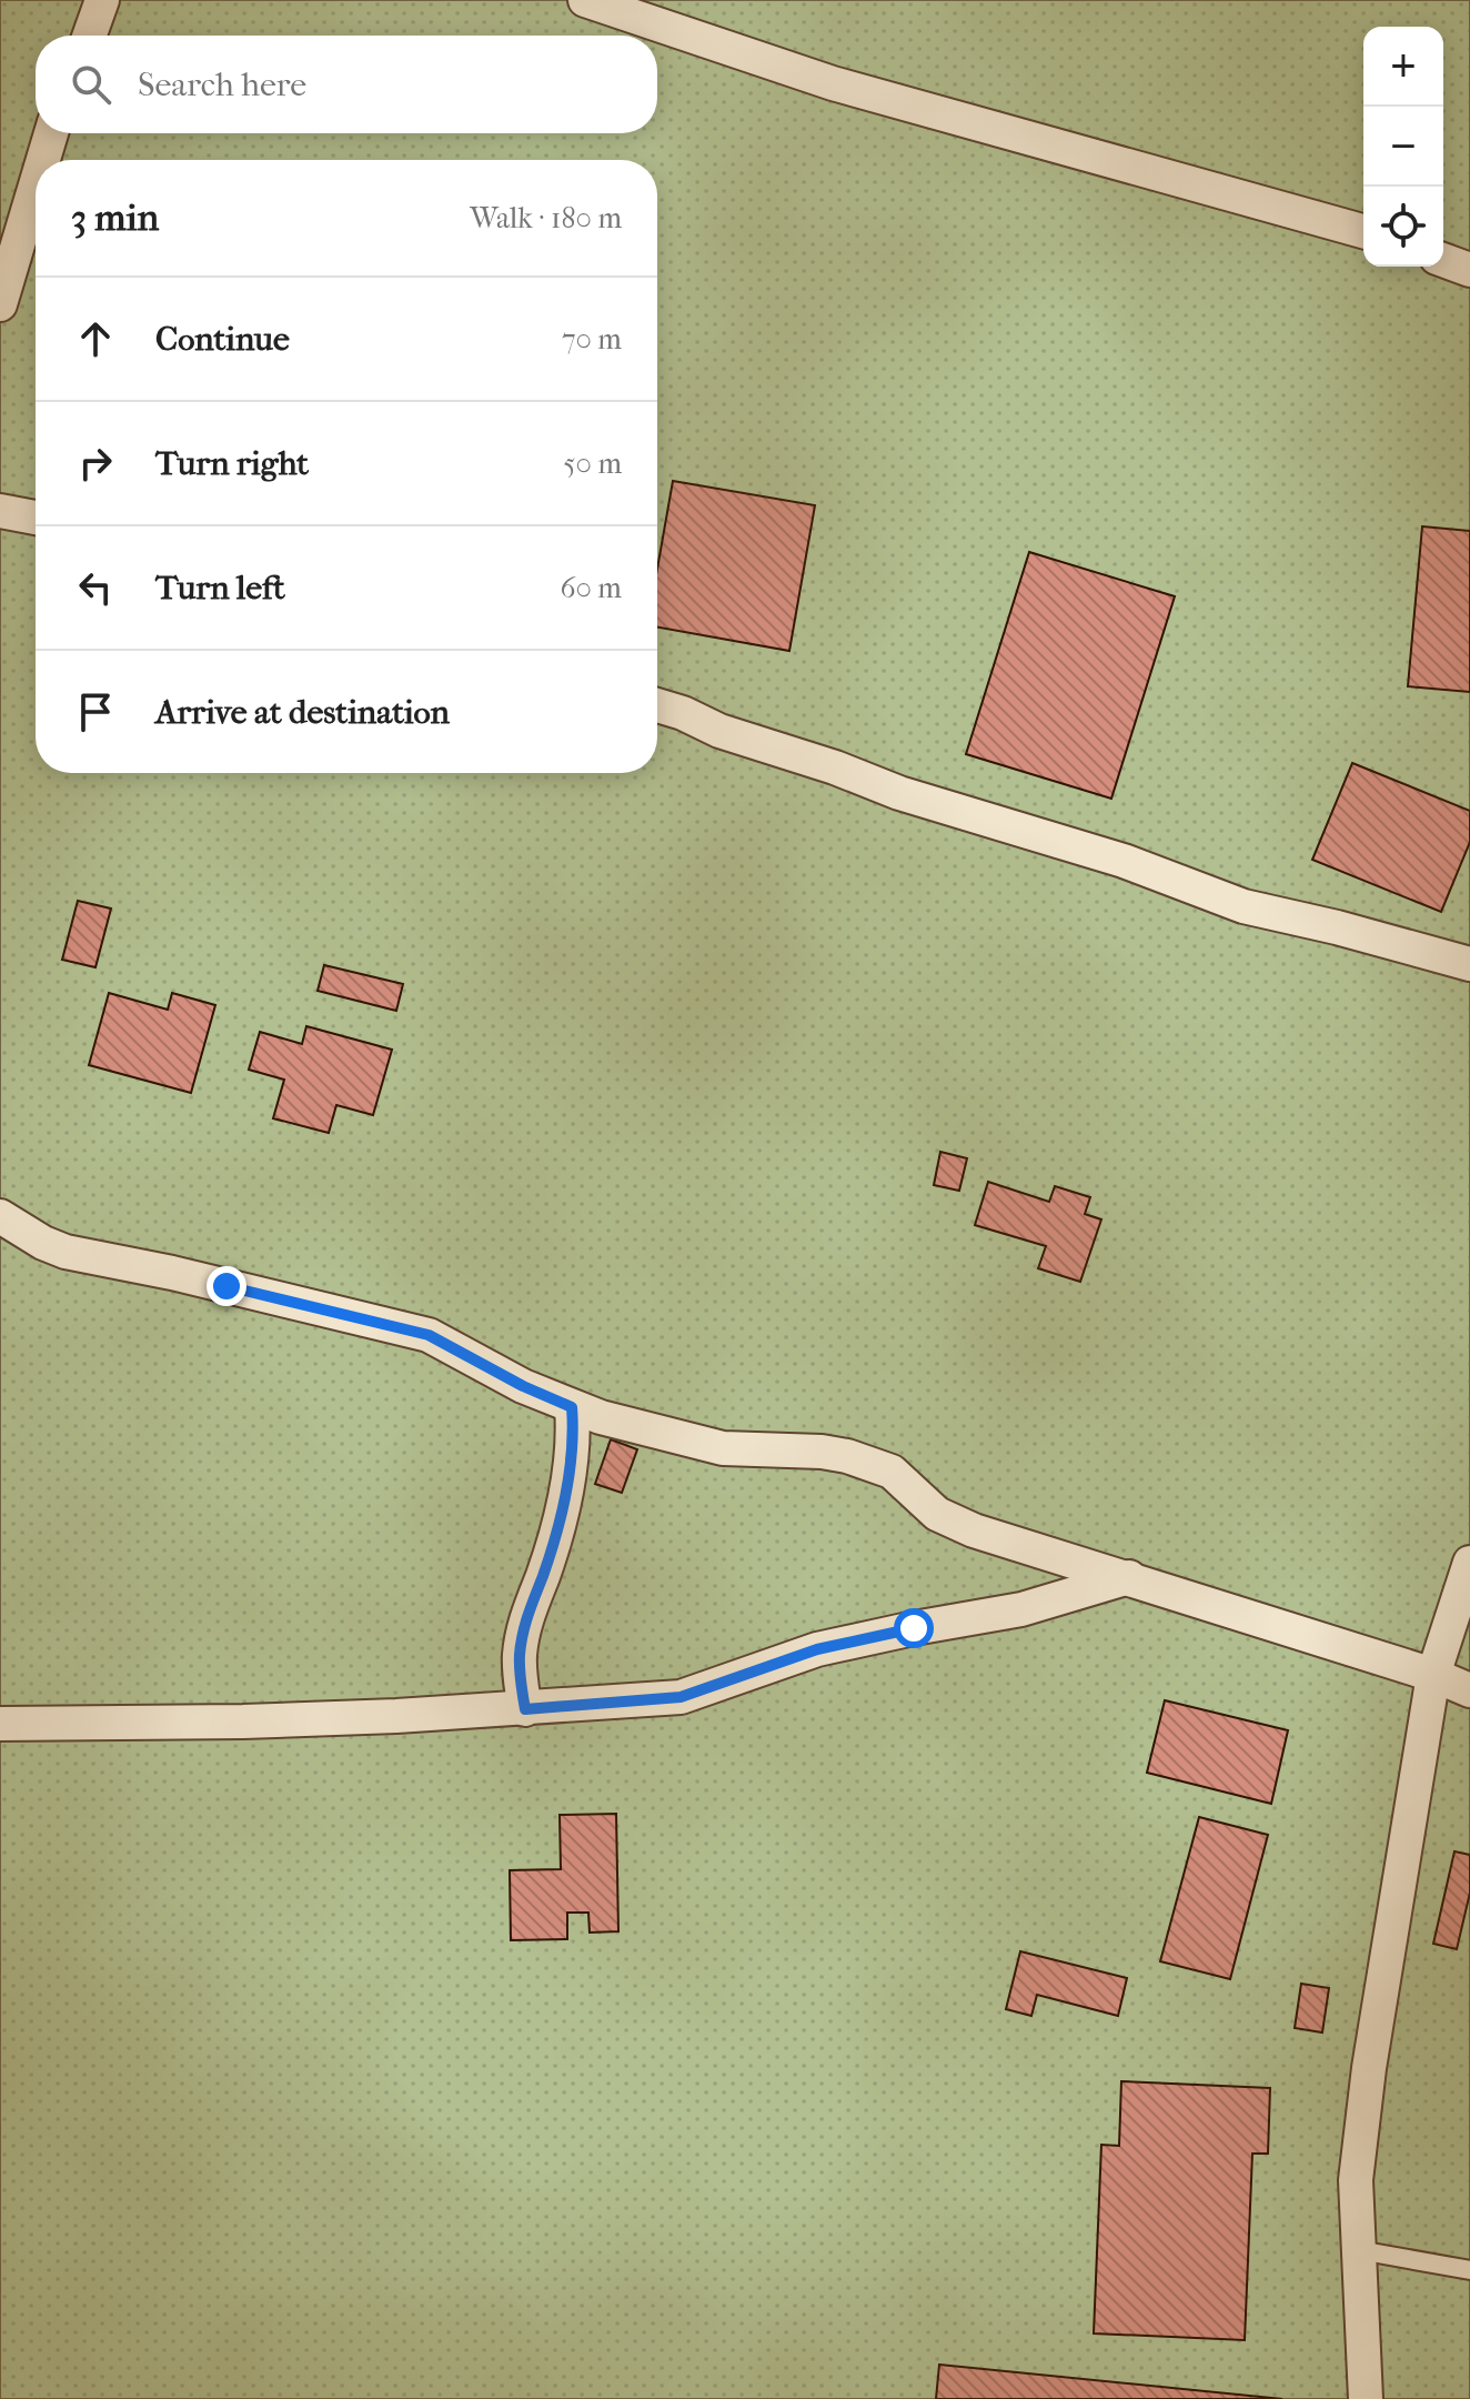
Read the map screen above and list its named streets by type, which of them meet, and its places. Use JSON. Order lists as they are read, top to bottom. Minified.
{"page":{"map_buttons":["+","−"],"search":"Search here","heading":["3 min","Walk · 180 m"],"list":[["Continue","70 m"],["Turn right","50 m"],["Turn left","60 m"],"Arrive at destination"]}}
